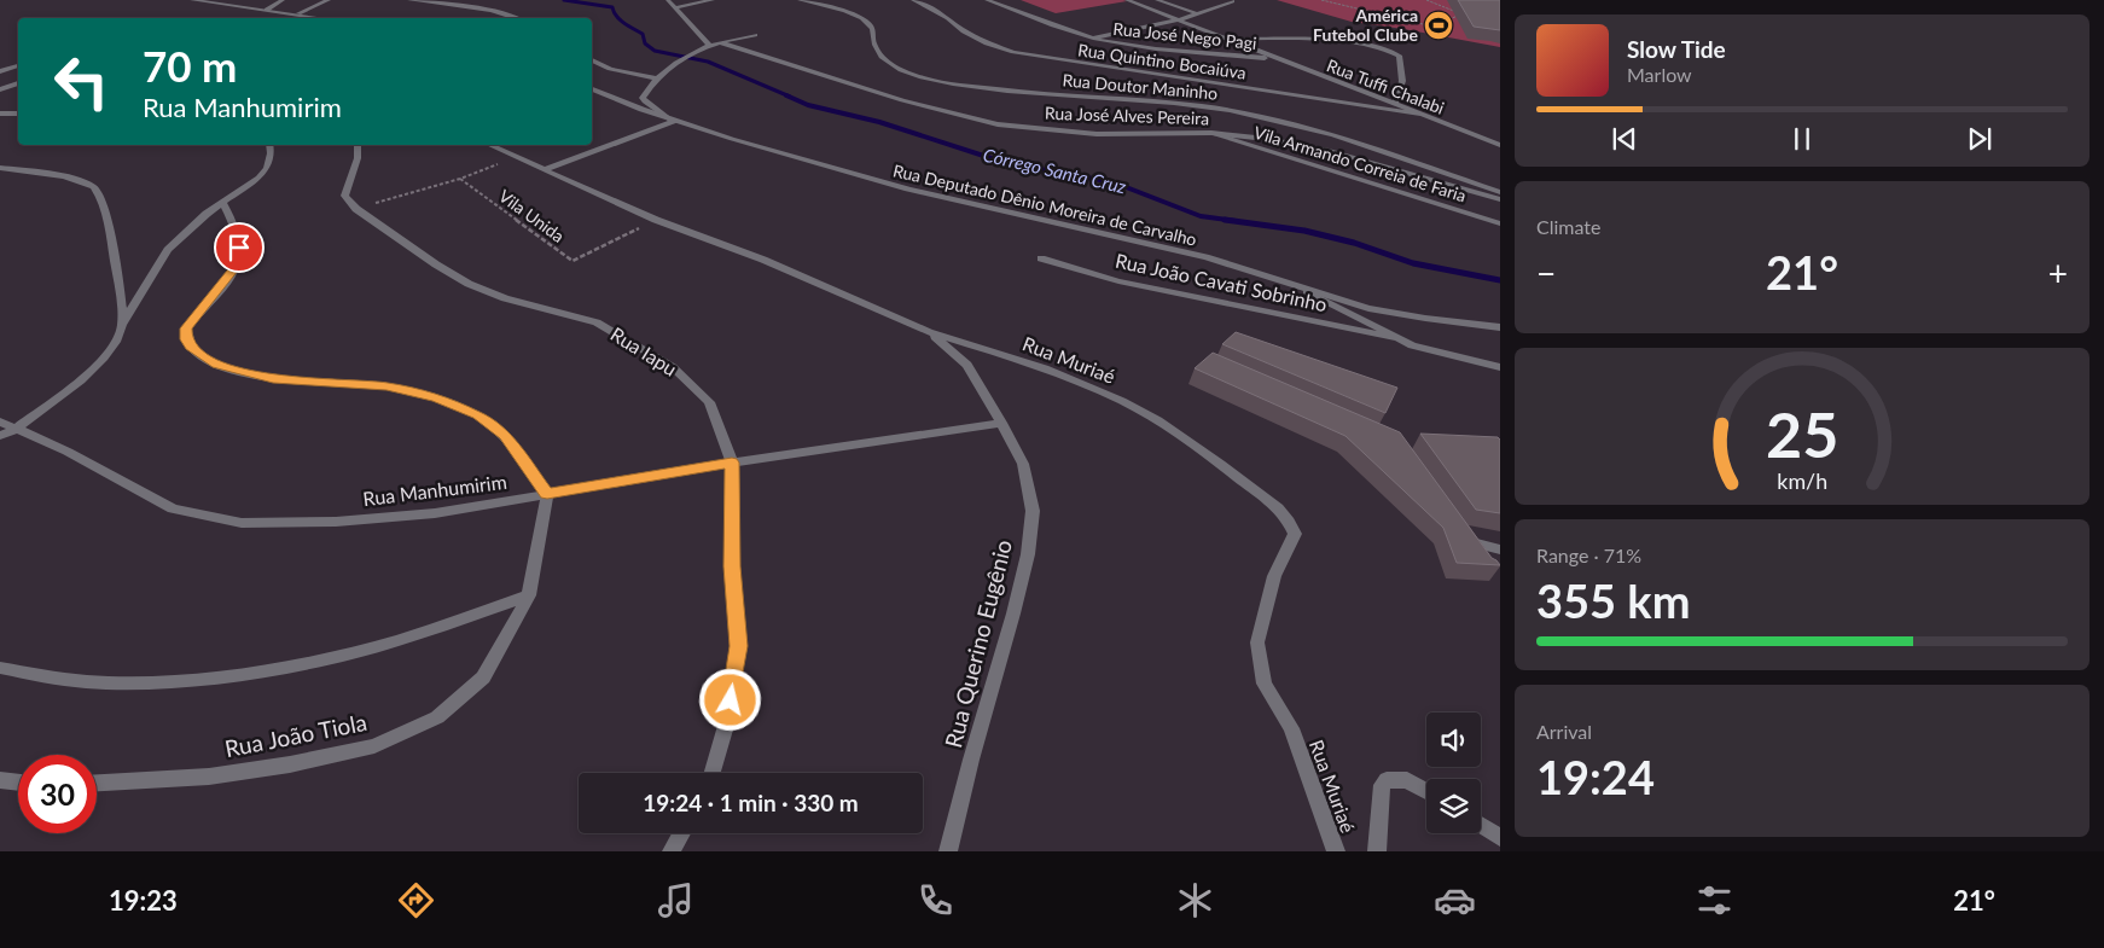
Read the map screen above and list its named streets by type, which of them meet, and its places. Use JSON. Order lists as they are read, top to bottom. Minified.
{"streets":{"street":["Rua José Nego Pagi","Rua Quintino Bocaiúva","Rua Doutor Maninho","Rua Tuffi Chalabi","Rua José Alves Pereira","Vila Armando Correia de Faria","Rua Deputado Dênio Moreira de Carvalho","Rua João Cavati Sobrinho","Rua Iapu","Rua Muriaé","Rua Manhumirim","Rua Querino Eugênio","Rua João Tiola"],"path":["Vila Unida"]},"crossings":[["Rua José Nego Pagi","Rua Tuffi Chalabi"],["Rua Quintino Bocaiúva","Rua Tuffi Chalabi"],["Rua José Alves Pereira","Vila Armando Correia de Faria"],["Vila Unida","Rua Muriaé"],["Rua Iapu","Rua Manhumirim"],["Rua Muriaé","Rua Querino Eugênio"],["Rua Manhumirim","Rua Querino Eugênio"],["Rua Manhumirim","Rua João Tiola"]],"water":["Córrego Santa Cruz"],"places":{"sports":["América Futebol Clube"]},"page":{"turn":["70 m","Rua Manhumirim"],"song":["Slow Tide","Marlow"],"tile":["Climate",["Range · 71%","355 km"],["Arrival","19:24"]],"heat":["−","21°","+"],"limit":"30","trip":"19:24 · 1 min · 330 m","tabs":["19:23","21°"],"gauge":["25","km/h"]}}
